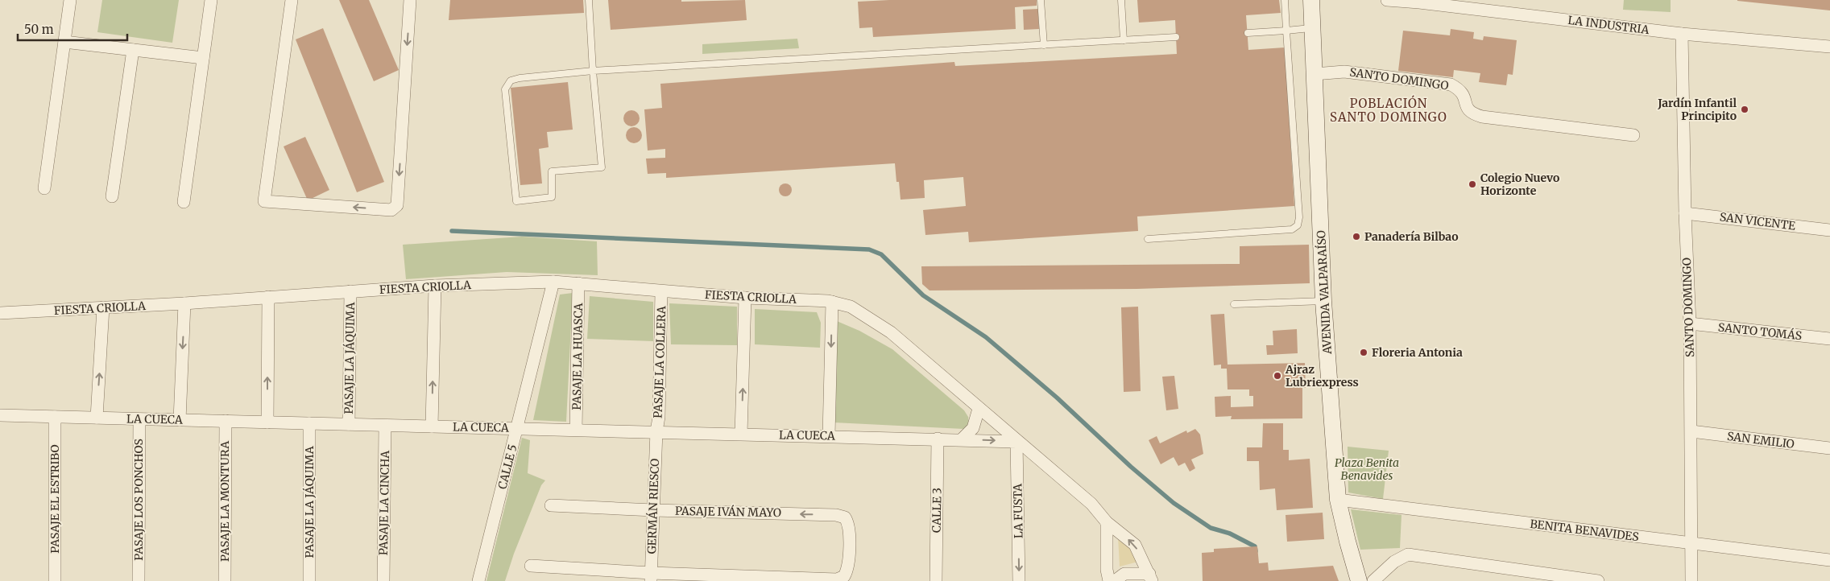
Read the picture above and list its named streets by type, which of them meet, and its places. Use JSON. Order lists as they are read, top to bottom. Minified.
{"streets":{"main road":["AVENIDA VALPARAÍSO"],"street":["LA INDUSTRIA","SANTO DOMINGO","SAN VICENTE","FIESTA CRIOLLA","SANTO TOMÁS","PASAJE LA HUASCA","PASAJE LA JÁQUIMA","PASAJE LA COLLERA","LA CUECA","SAN EMILIO","CALLE 5","PASAJE EL ESTRIBO","PASAJE LOS PONCHOS","PASAJE LA MONTURA","PASAJE LA CINCHA","GERMÁN RIESCO","CALLE 3","LA FUSTA","PASAJE IVÁN MAYO","BENITA BENAVIDES"]},"crossings":[["LA INDUSTRIA","SANTO DOMINGO"],["SANTO DOMINGO","SAN VICENTE"],["SANTO DOMINGO","AVENIDA VALPARAÍSO"],["SANTO DOMINGO","SANTO TOMÁS"],["SANTO DOMINGO","SAN EMILIO"],["SANTO DOMINGO","BENITA BENAVIDES"],["FIESTA CRIOLLA","PASAJE LA HUASCA"],["FIESTA CRIOLLA","PASAJE LA JÁQUIMA"],["FIESTA CRIOLLA","PASAJE LA COLLERA"],["FIESTA CRIOLLA","LA CUECA"],["FIESTA CRIOLLA","CALLE 5"],["FIESTA CRIOLLA","LA FUSTA"],["AVENIDA VALPARAÍSO","BENITA BENAVIDES"],["PASAJE LA HUASCA","LA CUECA"],["PASAJE LA JÁQUIMA","LA CUECA"],["PASAJE LA COLLERA","LA CUECA"],["PASAJE LA COLLERA","GERMÁN RIESCO"],["LA CUECA","CALLE 5"],["LA CUECA","PASAJE EL ESTRIBO"],["LA CUECA","PASAJE LOS PONCHOS"],["LA CUECA","PASAJE LA MONTURA"],["LA CUECA","PASAJE LA CINCHA"],["LA CUECA","GERMÁN RIESCO"],["LA CUECA","CALLE 3"],["LA CUECA","LA FUSTA"],["GERMÁN RIESCO","PASAJE IVÁN MAYO"]],"districts":["POBLACIÓN SANTO DOMINGO"],"parks":["Plaza Benita Benavides"],"places":["Jardín Infantil Principito","Colegio Nuevo Horizonte","Panadería Bilbao","Floreria Antonia","Ajraz Lubriexpress"],"scale_bar":"50 m"}
